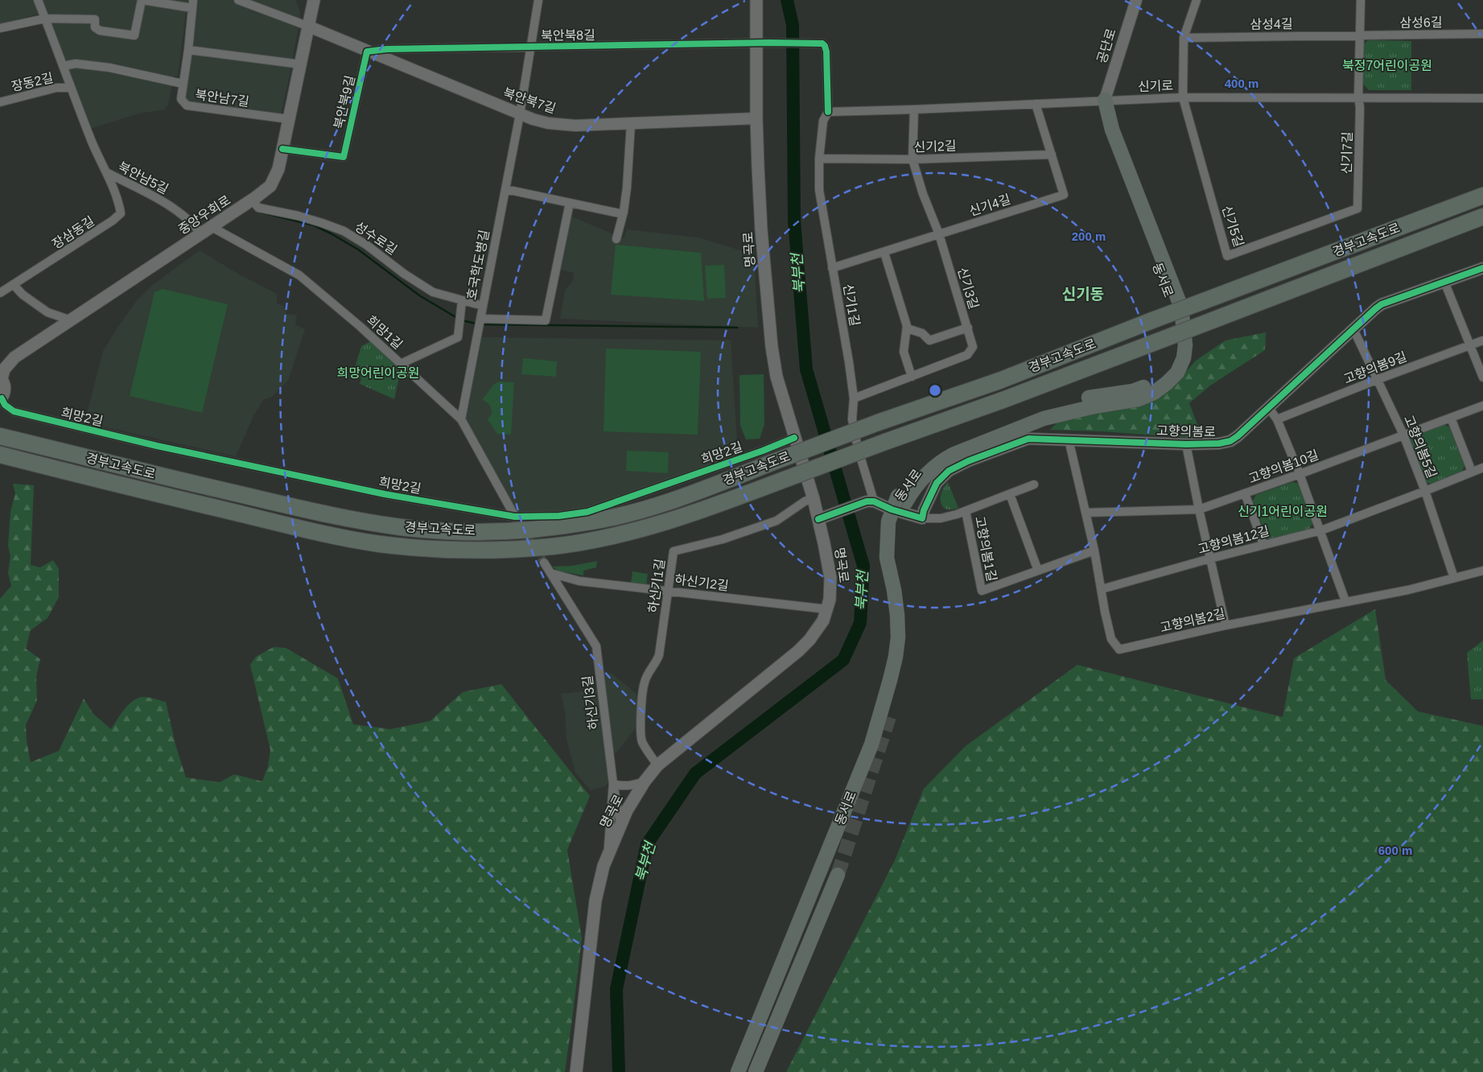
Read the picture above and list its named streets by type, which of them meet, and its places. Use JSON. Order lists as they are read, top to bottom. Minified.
{"streets":{"highway":["경부고속도로","동서로"],"main road":["중앙우회로","명곡로"],"street":["삼성6길","삼성4길","북안북8길","공단로","장동2길","신기로","북안남7길","북안북7길","북안북9길","신기2길","신기7길","북안남5길","신기4길","신기5길","장삼동길","성수로길","호국학도병길","신기3길","신기1길","희망1길","고향의봄9길","희망2길","고향의봄로","고향의봄5길","고향의봄10길","고향의봄12길","고향의봄1길","하신기2길","하신기1길","고향의봄2길","하신기3길"]},"crossings":[["삼성6길","삼성4길"],["북안북8길","신기로"],["북안북8길","북안북7길"],["북안북8길","북안북9길"],["북안북8길","명곡로"],["북안북8길","호국학도병길"],["북안북8길","신기1길"],["공단로","신기로"],["공단로","동서로"],["장동2길","북안남5길"],["신기로","신기7길"],["신기로","신기4길"],["신기로","신기5길"],["신기로","동서로"],["신기로","신기3길"],["신기로","신기1길"],["북안남7길","북안남5길"],["북안남7길","중앙우회로"],["북안북7길","북안북9길"],["북안북7길","중앙우회로"],["북안북7길","명곡로"],["북안북7길","호국학도병길"],["북안북9길","중앙우회로"],["신기2길","신기4길"],["신기2길","신기3길"],["신기2길","신기1길"],["신기7길","신기5길"],["북안남5길","중앙우회로"],["북안남5길","장삼동길"],["북안남5길","희망1길"],["신기4길","신기3길"],["신기4길","신기1길"],["중앙우회로","성수로길"],["중앙우회로","희망1길"],["성수로길","호국학도병길"],["명곡로","희망2길"],["명곡로","하신기2길"],["명곡로","하신기1길"],["명곡로","하신기3길"],["호국학도병길","희망1길"],["신기3길","신기1길"],["희망1길","희망2길"],["고향의봄9길","고향의봄5길"],["고향의봄로","고향의봄5길"],["고향의봄로","고향의봄1길"],["고향의봄로","고향의봄2길"],["고향의봄5길","고향의봄10길"],["고향의봄5길","고향의봄12길"],["고향의봄5길","고향의봄2길"],["고향의봄10길","고향의봄2길"],["고향의봄12길","고향의봄2길"],["고향의봄1길","고향의봄2길"],["하신기2길","하신기1길"],["하신기2길","하신기3길"]],"districts":["신기동"],"water":["북부천"],"parks":["북정7어린이공원","희망어린이공원","신기1어린이공원"],"rings":["400 m","200 m","600 m"]}
